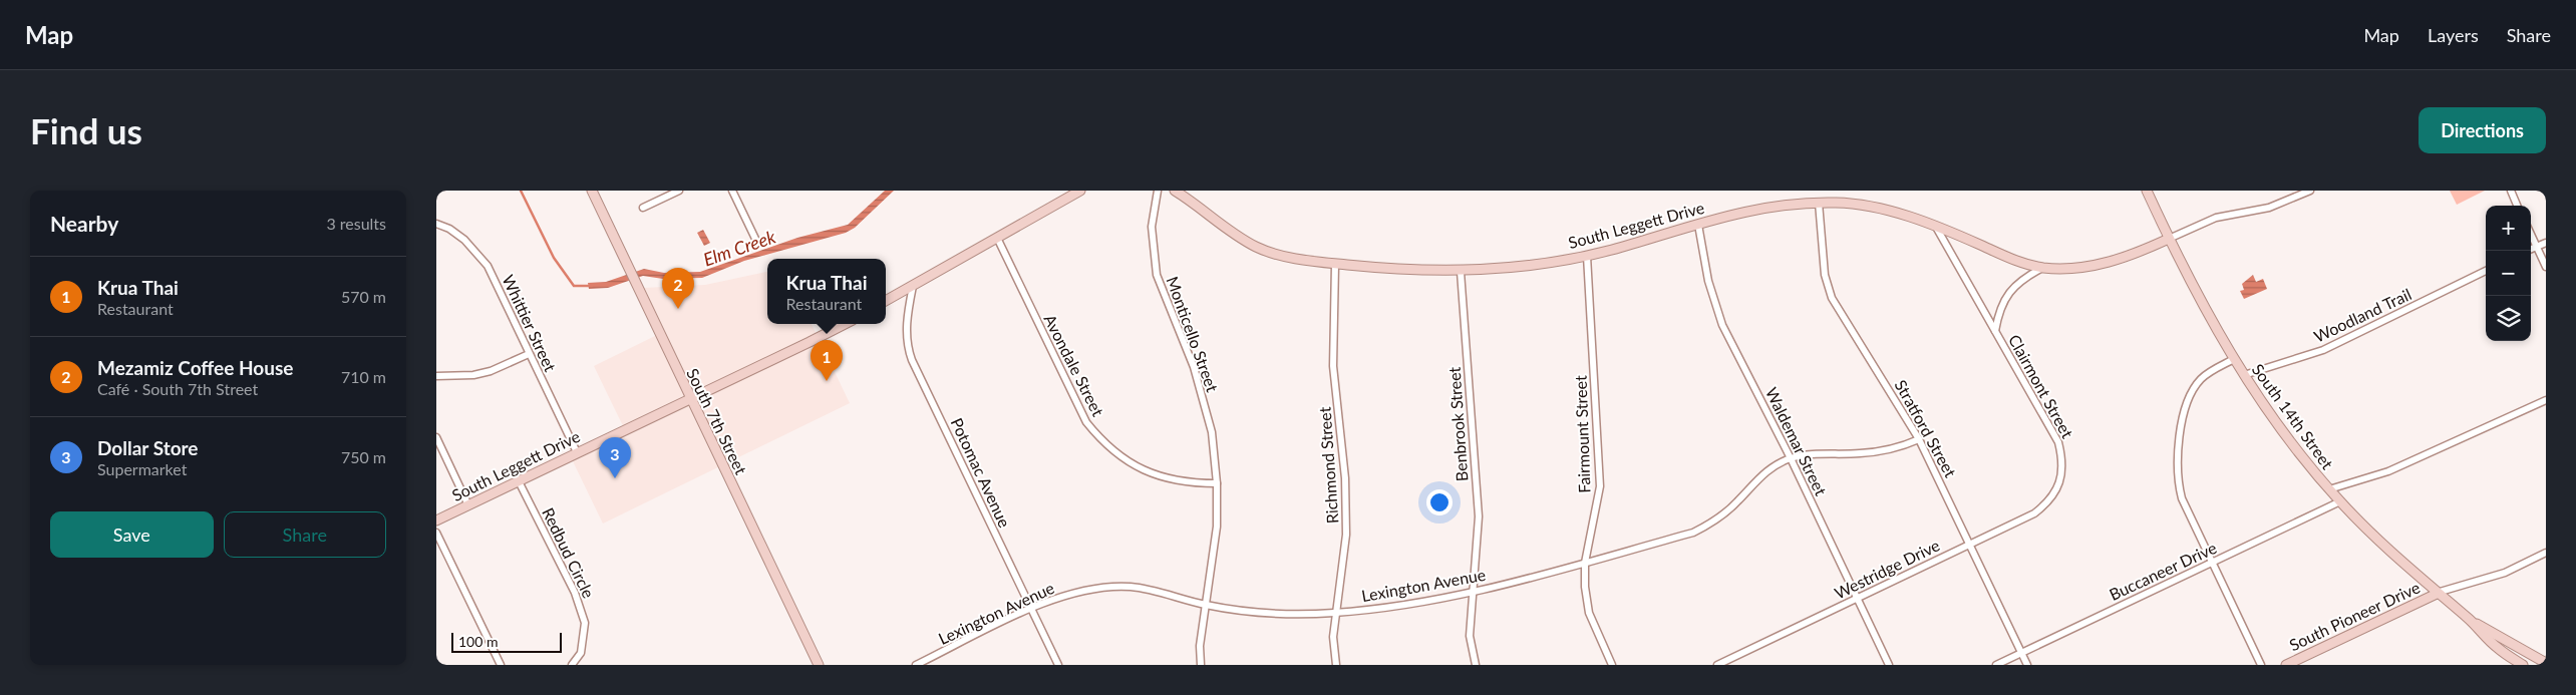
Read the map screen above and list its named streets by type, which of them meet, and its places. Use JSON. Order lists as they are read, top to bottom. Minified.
{"streets":{"street":["South Leggett Drive","Woodland Trail","Whittier Street","Monticello Street","Avondale Street","Clairmont Street","South 14th Street","South 7th Street","Benbrook Street","Stratford Street","Fairmount Street","Waldemar Street","Richmond Street","Potomac Avenue","Redbud Circle","Westridge Drive","Buccaneer Drive","Lexington Avenue","South Pioneer Drive"]},"crossings":[["South Leggett Drive","Whittier Street"],["South Leggett Drive","Clairmont Street"],["South Leggett Drive","South 14th Street"],["South Leggett Drive","South 7th Street"],["South Leggett Drive","Benbrook Street"],["South Leggett Drive","Stratford Street"],["South Leggett Drive","Fairmount Street"],["South Leggett Drive","Waldemar Street"],["South Leggett Drive","Richmond Street"],["South Leggett Drive","Redbud Circle"],["Woodland Trail","South 14th Street"],["Monticello Street","Avondale Street"],["Monticello Street","Lexington Avenue"],["Clairmont Street","Westridge Drive"],["South 14th Street","Buccaneer Drive"],["South 14th Street","South Pioneer Drive"],["Benbrook Street","Lexington Avenue"],["Stratford Street","Westridge Drive"],["Stratford Street","Buccaneer Drive"],["Stratford Street","Lexington Avenue"],["Fairmount Street","Lexington Avenue"],["Waldemar Street","Westridge Drive"],["Waldemar Street","Lexington Avenue"],["Richmond Street","Lexington Avenue"],["Potomac Avenue","Lexington Avenue"]],"water":["Elm Creek"],"scale_bar":"100 m","page":{"header":"Map","nav":["Map","Layers","Share"],"buttons":["Directions",["Save","Share"]],"title":"Find us","heading":["Nearby","3 results"],"map_buttons":["+","−"],"list":[{"mark":"1","name":"Krua Thai","note":"Restaurant","value":"570 m"},{"mark":"2","name":"Mezamiz Coffee House","note":"Café · South 7th Street","value":"710 m"},{"mark":"3","name":"Dollar Store","note":"Supermarket","value":"750 m"}],"popup":["Krua Thai","Restaurant"],"pins":["2","1","3"],"scale":"100 m"}}
